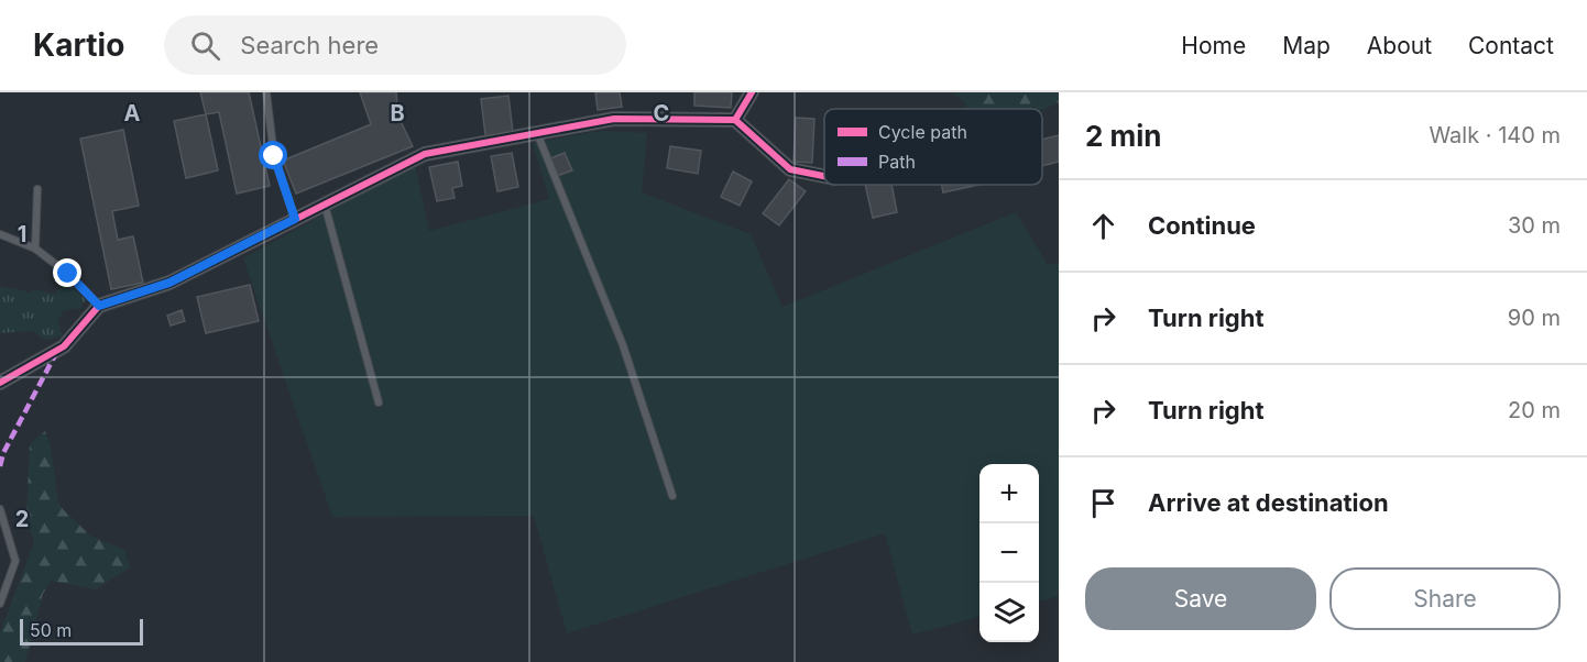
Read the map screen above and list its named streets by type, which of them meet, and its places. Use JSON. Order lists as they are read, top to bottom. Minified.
{"legend":["Cycle path","Path"],"scale_bar":"50 m","page":{"header":"Kartio","search":"Search here","nav":["Home","Map","About","Contact"],"heading":["2 min","Walk · 140 m"],"list":[["Continue","30 m"],["Turn right","90 m"],["Turn right","20 m"],"Arrive at destination"],"map_buttons":["+","−"],"buttons":["Save","Share"],"scale":"50 m"},"grid":{"columns":["A","B","C"],"rows":["1","2"]}}
